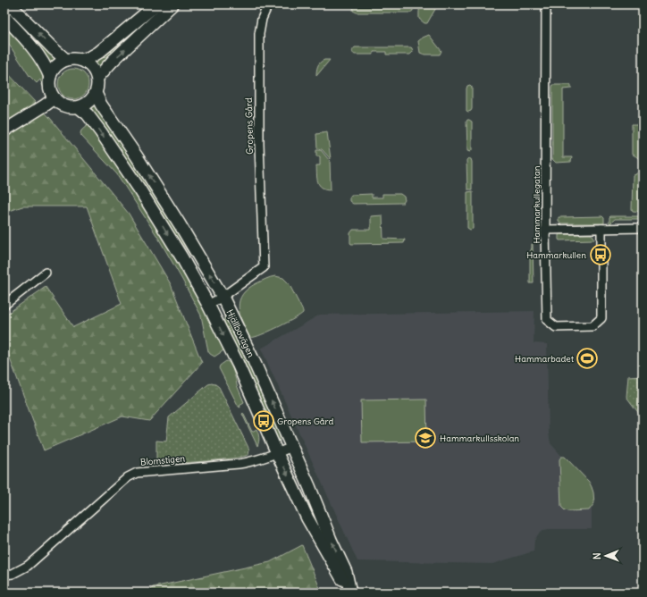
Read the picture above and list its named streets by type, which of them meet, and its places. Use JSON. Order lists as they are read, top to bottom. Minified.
{"streets":{"street":["Gropens Gård","Hammarkullegatan","Hjällbovägen","Blomstigen"]},"crossings":[["Gropens Gård","Hjällbovägen"],["Hjällbovägen","Blomstigen"]],"places":{"bus stop":["Hammarkullen","Gropens Gård"],"sports":["Hammarbadet"],"school or university":["Hammarkullsskolan"]},"north":"left"}
